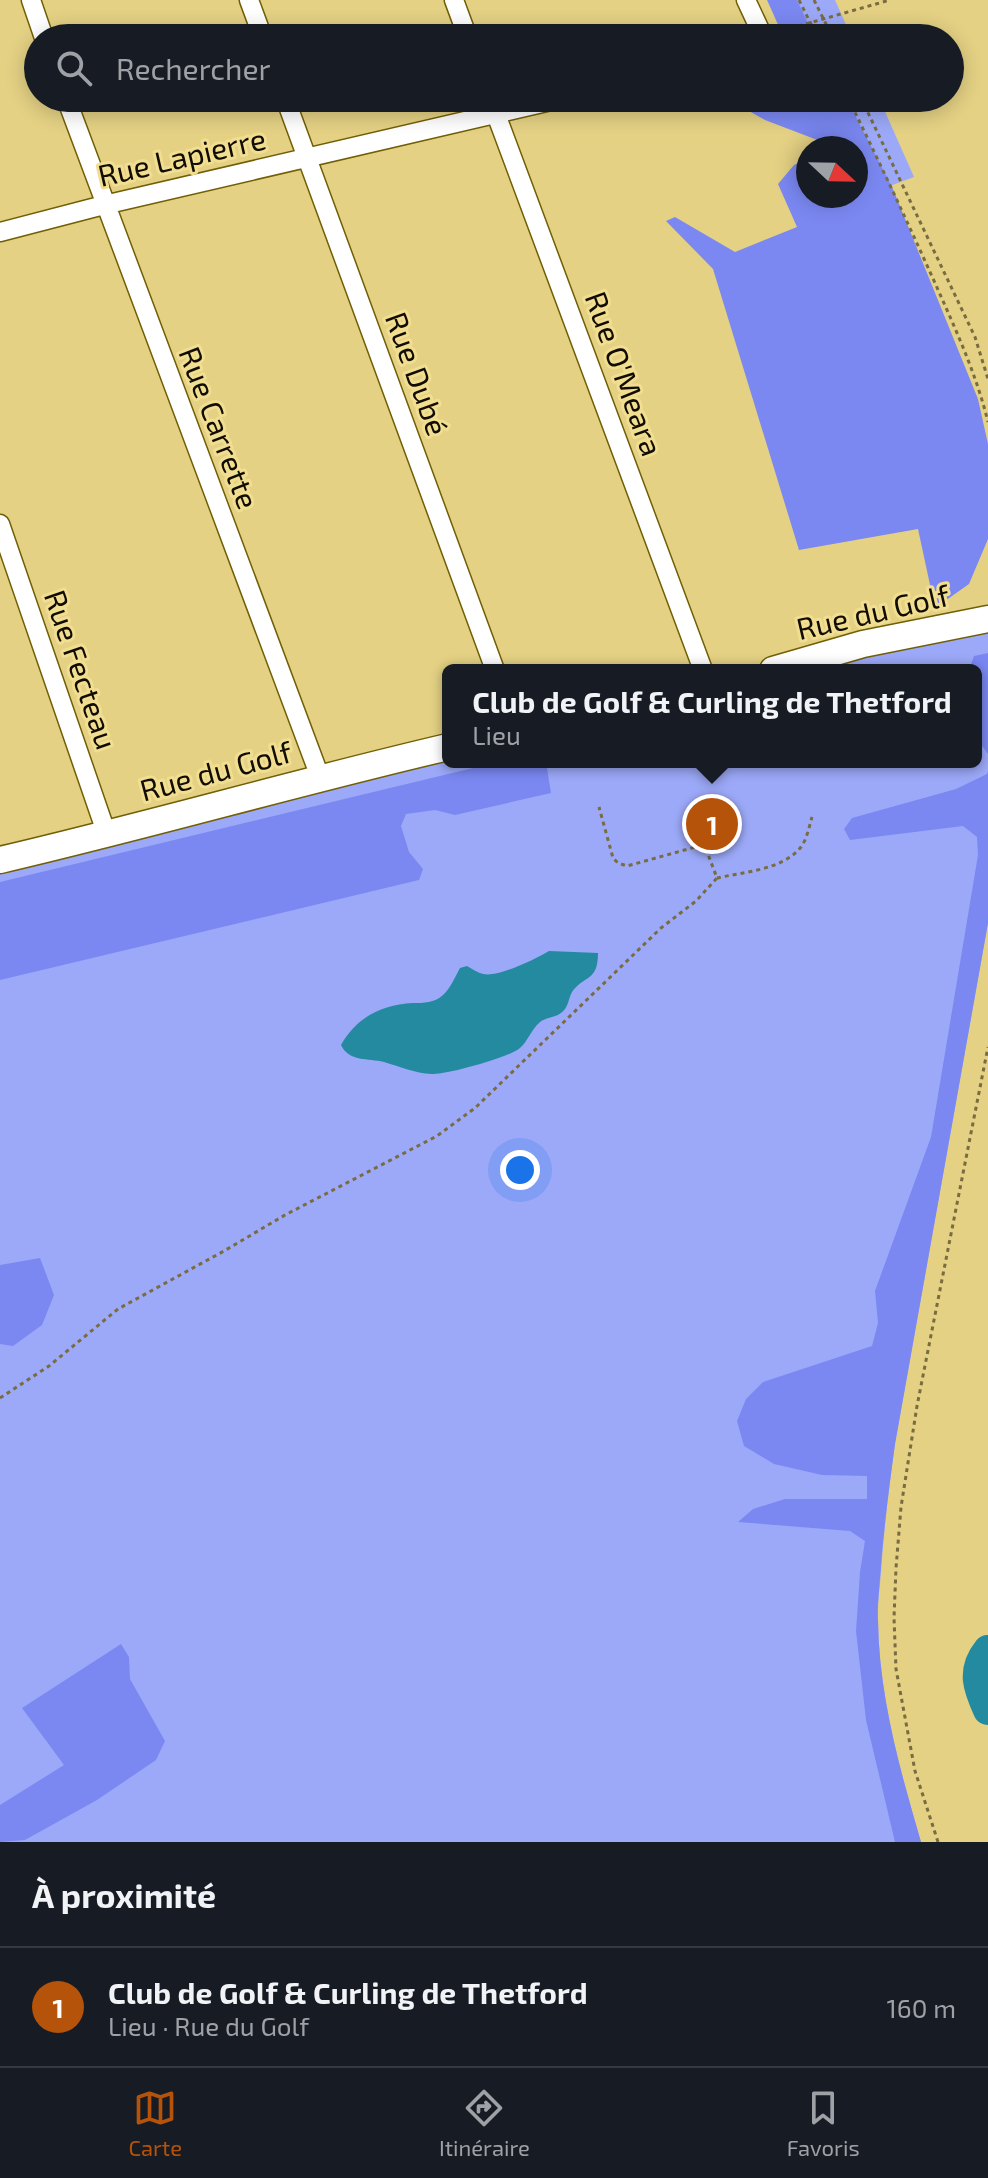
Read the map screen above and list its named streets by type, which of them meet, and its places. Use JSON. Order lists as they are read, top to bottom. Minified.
{"streets":{"street":["Rue Lapierre","Rue Dubé","Rue O'Meara","Rue Carrette","Rue du Golf","Rue Fecteau"]},"crossings":[["Rue Lapierre","Rue Dubé"],["Rue Lapierre","Rue Carrette"],["Rue Carrette","Rue du Golf"],["Rue du Golf","Rue Fecteau"]],"north":"right","page":{"search":"Rechercher","popup":["Club de Golf & Curling de Thetford","Lieu"],"pins":"1","heading":"À proximité","list":[{"mark":"1","name":"Club de Golf & Curling de Thetford","note":"Lieu · Rue du Golf","value":"160 m"}],"nav":["Carte","Itinéraire","Favoris"]}}
